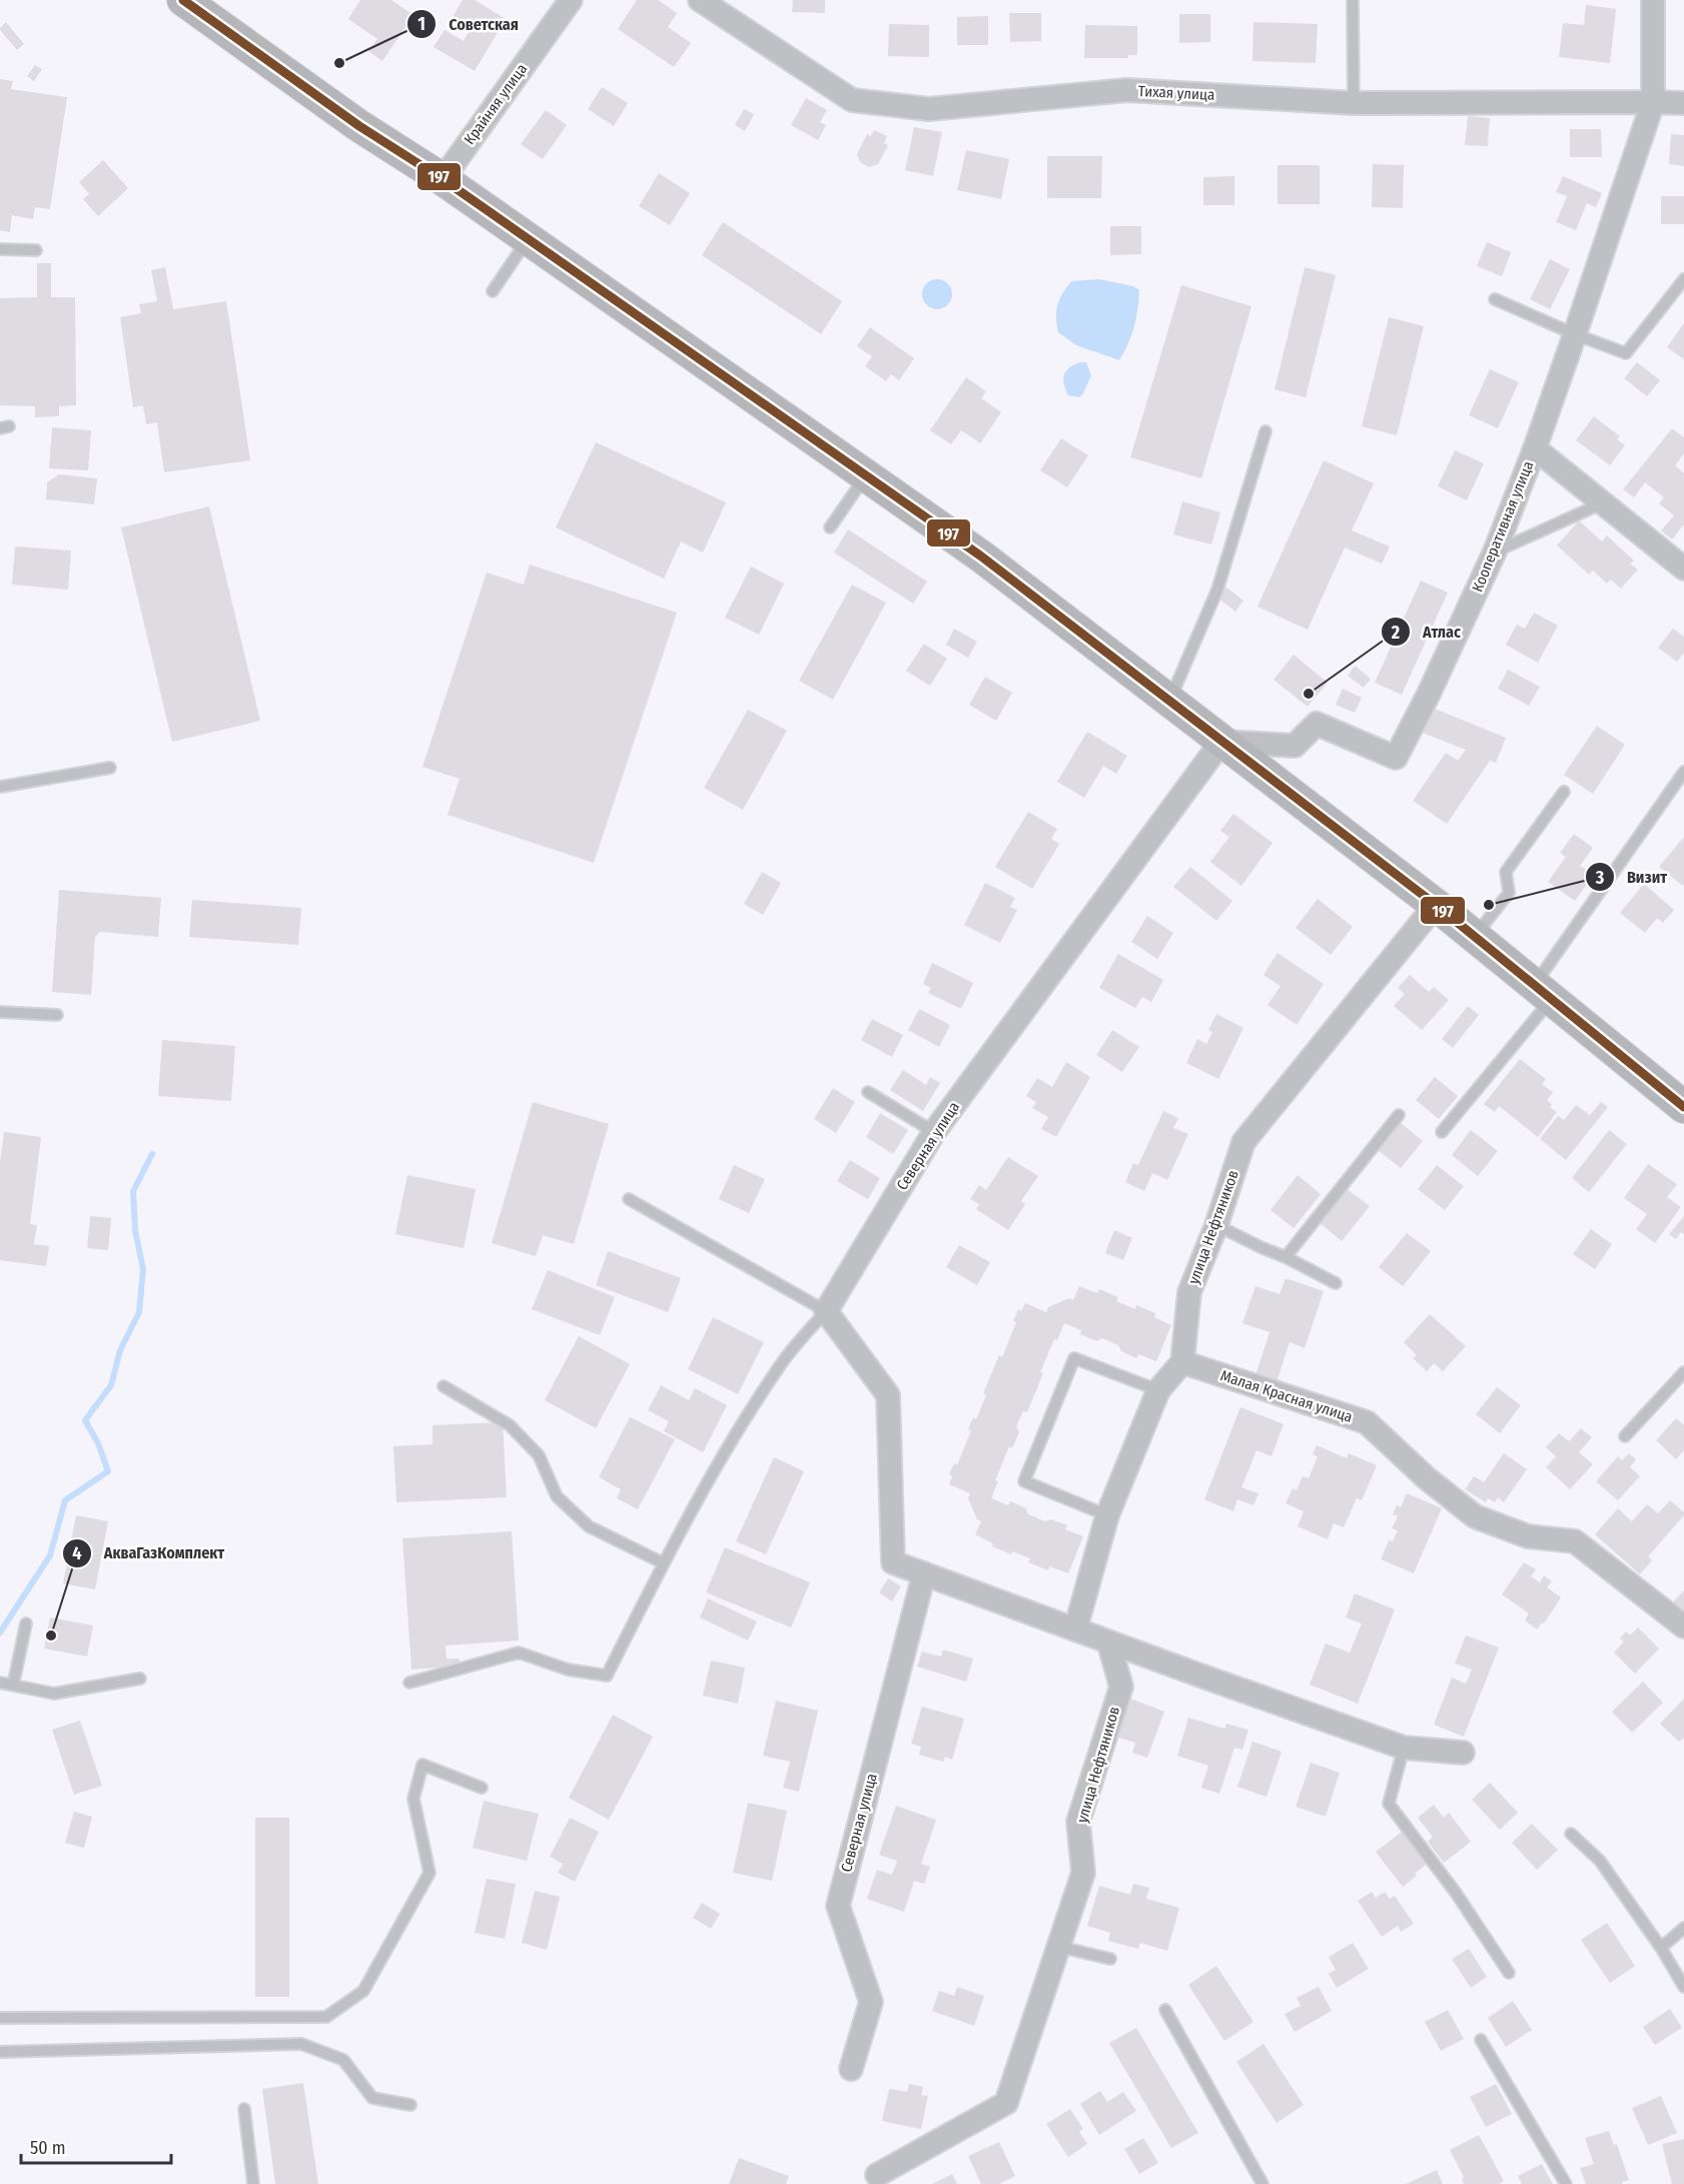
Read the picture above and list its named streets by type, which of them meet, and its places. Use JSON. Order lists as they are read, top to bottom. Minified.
{"streets":{"street":["Тихая улица","Крайняя улица","Кооперативная улица","Северная улица","улица Нефтяников","Малая Красная улица"]},"crossings":[["Тихая улица","Кооперативная улица"],["Кооперативная улица","Северная улица"],["улица Нефтяников","Малая Красная улица"]],"places":["Советская","Атлас","Визит","АкваГазКомплект"],"lines":["transit line 197"],"scale_bar":"50 m"}
